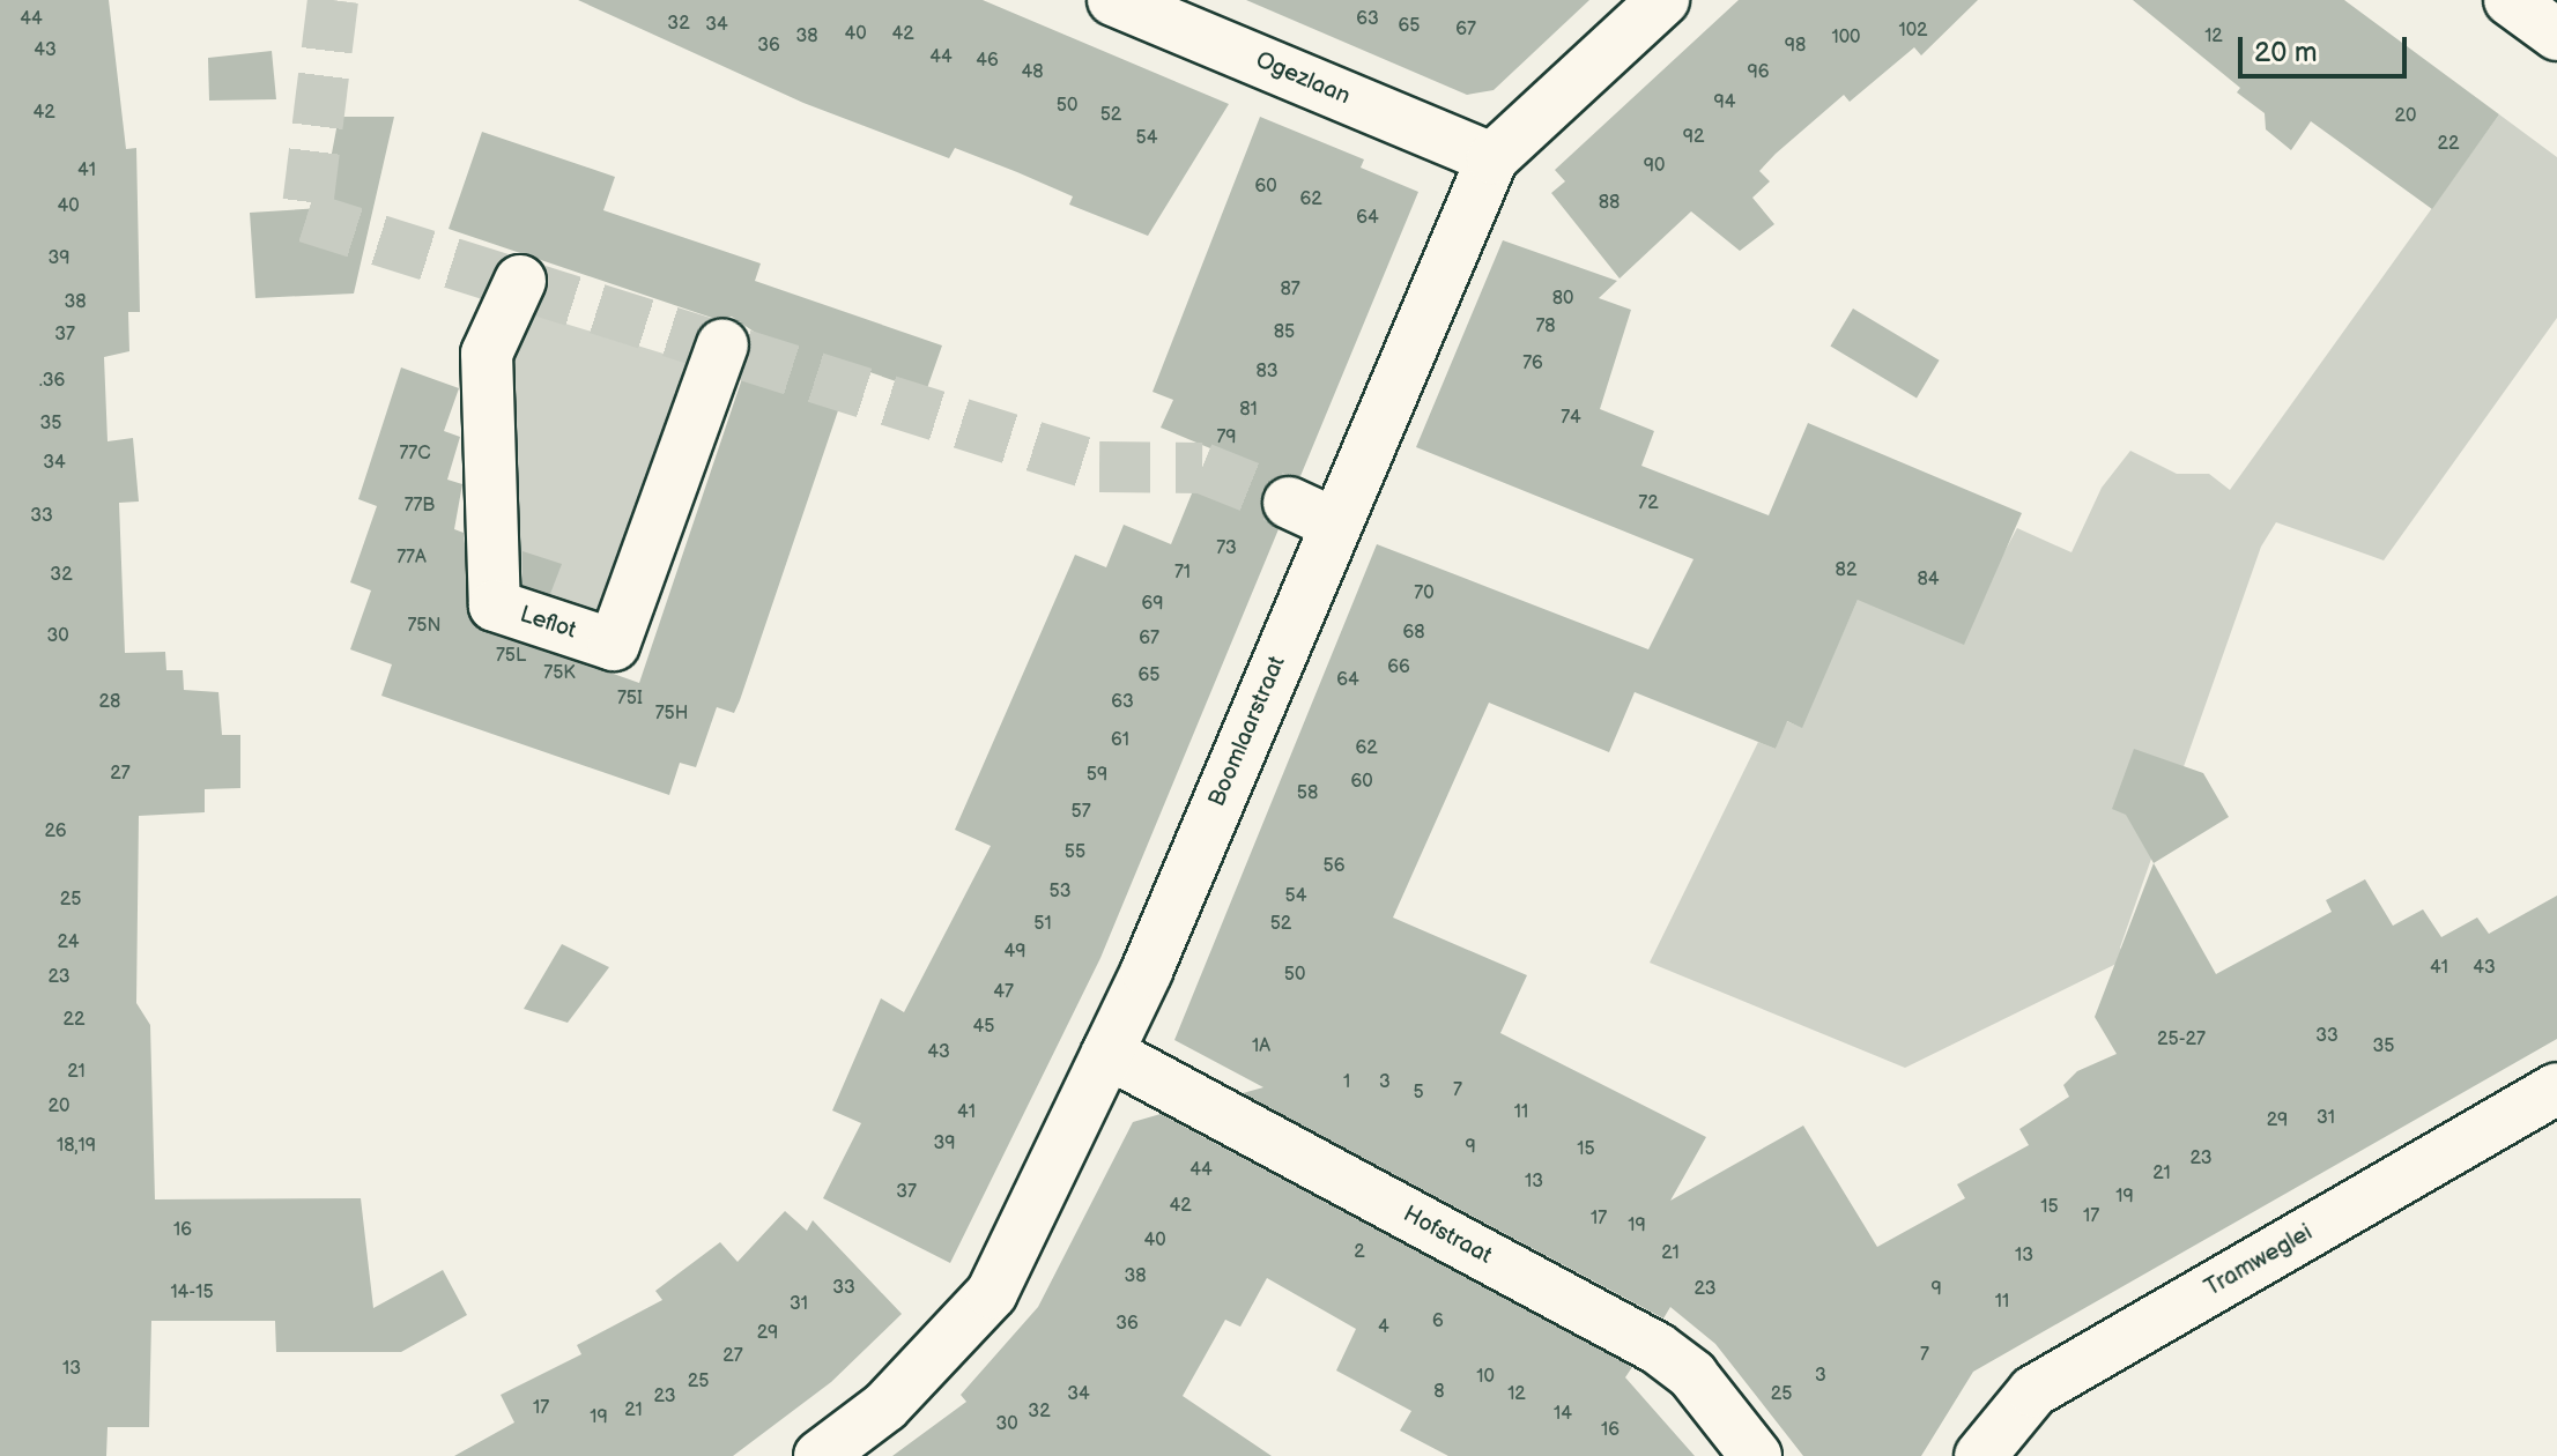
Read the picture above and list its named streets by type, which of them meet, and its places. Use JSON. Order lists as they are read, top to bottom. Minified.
{"streets":{"street":["Ogezlaan","Leflot","Boomlaarstraat","Hofstraat","Tramweglei"]},"crossings":[["Ogezlaan","Boomlaarstraat"],["Boomlaarstraat","Hofstraat"]],"house_numbers":["44","63","32","34","65","67","102","40","42","38","12","100","36","98","43","44","46","48","96","94","50","42","52","20","92","54","22","90","41","60","62","88","40","64","39","87","80","38","78","85","37","76","83",".36","81","74","35","79","77C","34","72","77B","33","73","77A","82","71","32","84","70","69","75N","68","30","67","75L","66","75K","65","64","75I","28","63","75H","61","62","27","59","60","58","57","26","55","56","53","54","25","51","52","24","49","41","43","50","23","47","22","45","33","25-27","1A","35","43","21","1","3","7","5","20","41","11","31","29","39","18,19","9","15","23","44","21","13","37","19","42","15","17","17","19","16","40","2","21","13","38","33","23","9","14-15","11","31","6","36","4","29","7","27","13","3","10","25","8","34","12","25","23","17","21","32","14","19","30","16"],"scale_bar":"20 m"}
